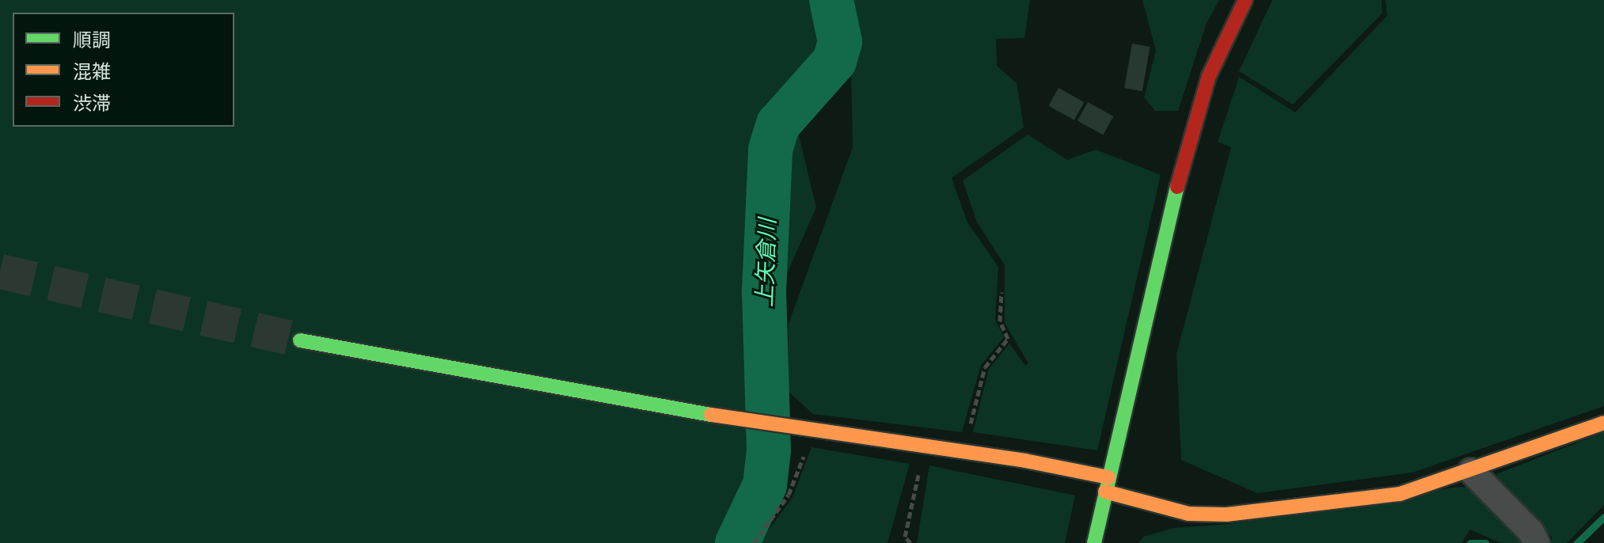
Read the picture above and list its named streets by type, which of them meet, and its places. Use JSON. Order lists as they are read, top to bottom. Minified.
{"water":["上矢倉川"],"legend":["順調","混雑","渋滞"]}
